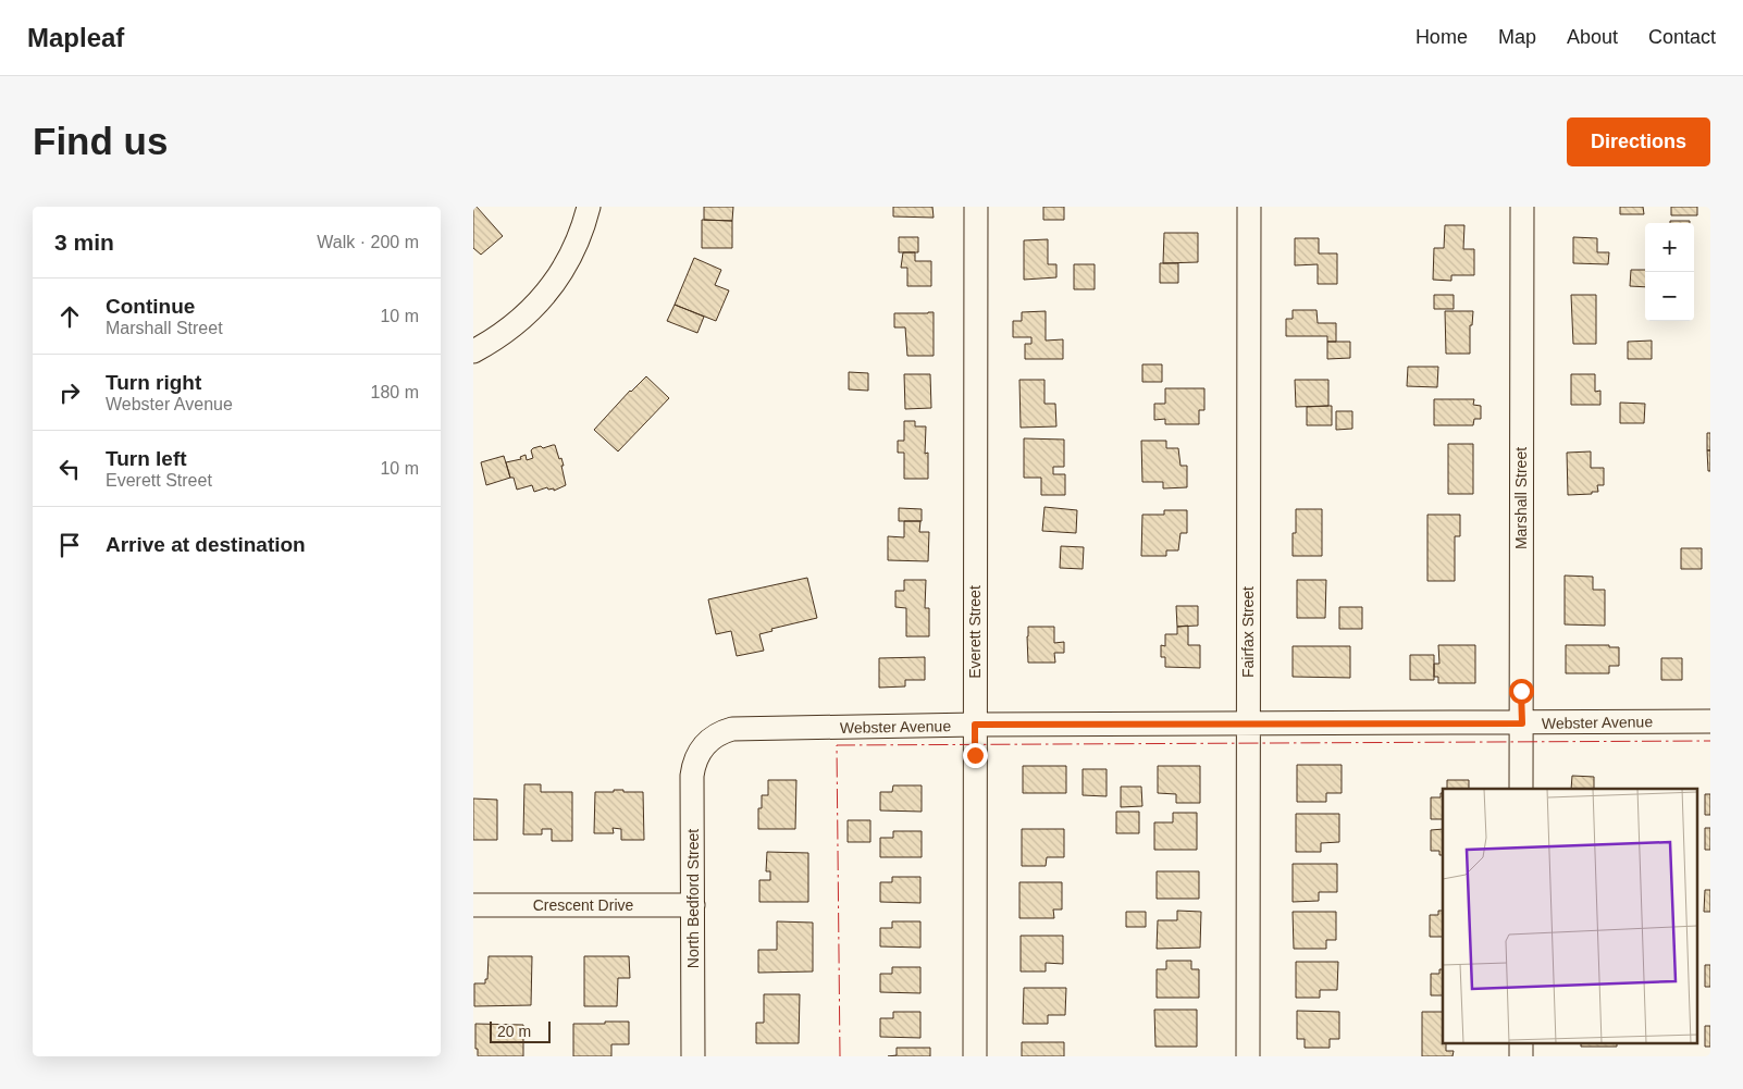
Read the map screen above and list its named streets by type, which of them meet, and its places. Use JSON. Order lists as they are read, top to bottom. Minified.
{"streets":{"street":["Marshall Street","Everett Street","Fairfax Street","Webster Avenue","North Bedford Street","Crescent Drive"]},"crossings":[["Marshall Street","Webster Avenue"],["Everett Street","Webster Avenue"],["Fairfax Street","Webster Avenue"],["Webster Avenue","North Bedford Street"],["North Bedford Street","Crescent Drive"]],"scale_bar":"20 m","page":{"header":"Mapleaf","nav":["Home","Map","About","Contact"],"buttons":"Directions","title":"Find us","heading":["3 min","Walk · 200 m"],"map_buttons":["+","−"],"list":[["Continue","Marshall Street","10 m"],["Turn right","Webster Avenue","180 m"],["Turn left","Everett Street","10 m"],"Arrive at destination"],"scale":"20 m"}}
